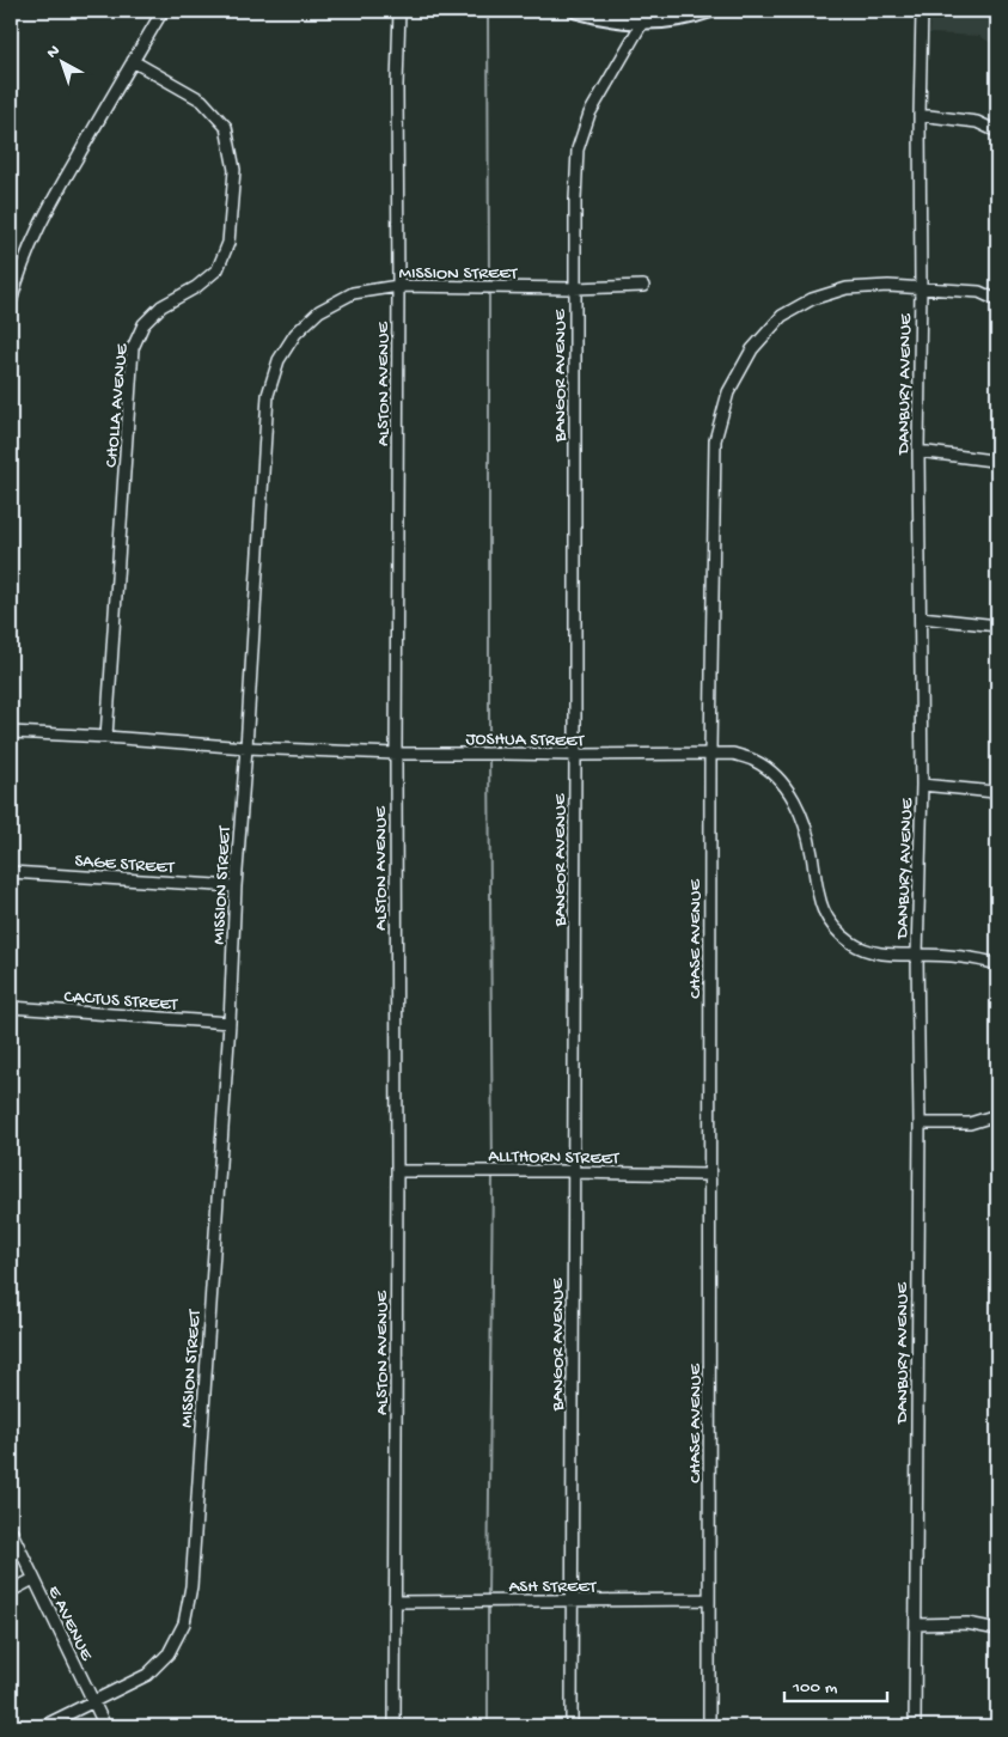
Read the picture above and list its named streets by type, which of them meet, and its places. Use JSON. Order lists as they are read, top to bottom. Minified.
{"streets":{"street":["MISSION STREET","BANGOR AVENUE","ALSTON AVENUE","DANBURY AVENUE","CHOLLA AVENUE","JOSHUA STREET","SAGE STREET","CHASE AVENUE","CACTUS STREET","ALLTHORN STREET","ASH STREET","E AVENUE"]},"crossings":[["MISSION STREET","BANGOR AVENUE"],["MISSION STREET","ALSTON AVENUE"],["MISSION STREET","JOSHUA STREET"],["MISSION STREET","SAGE STREET"],["MISSION STREET","CACTUS STREET"],["MISSION STREET","E AVENUE"],["BANGOR AVENUE","JOSHUA STREET"],["BANGOR AVENUE","ALLTHORN STREET"],["BANGOR AVENUE","ASH STREET"],["ALSTON AVENUE","JOSHUA STREET"],["ALSTON AVENUE","ALLTHORN STREET"],["ALSTON AVENUE","ASH STREET"],["DANBURY AVENUE","JOSHUA STREET"],["DANBURY AVENUE","CHASE AVENUE"],["CHOLLA AVENUE","JOSHUA STREET"],["JOSHUA STREET","CHASE AVENUE"],["CHASE AVENUE","ALLTHORN STREET"],["CHASE AVENUE","ASH STREET"]],"scale_bar":"100 m","north":"top left"}
